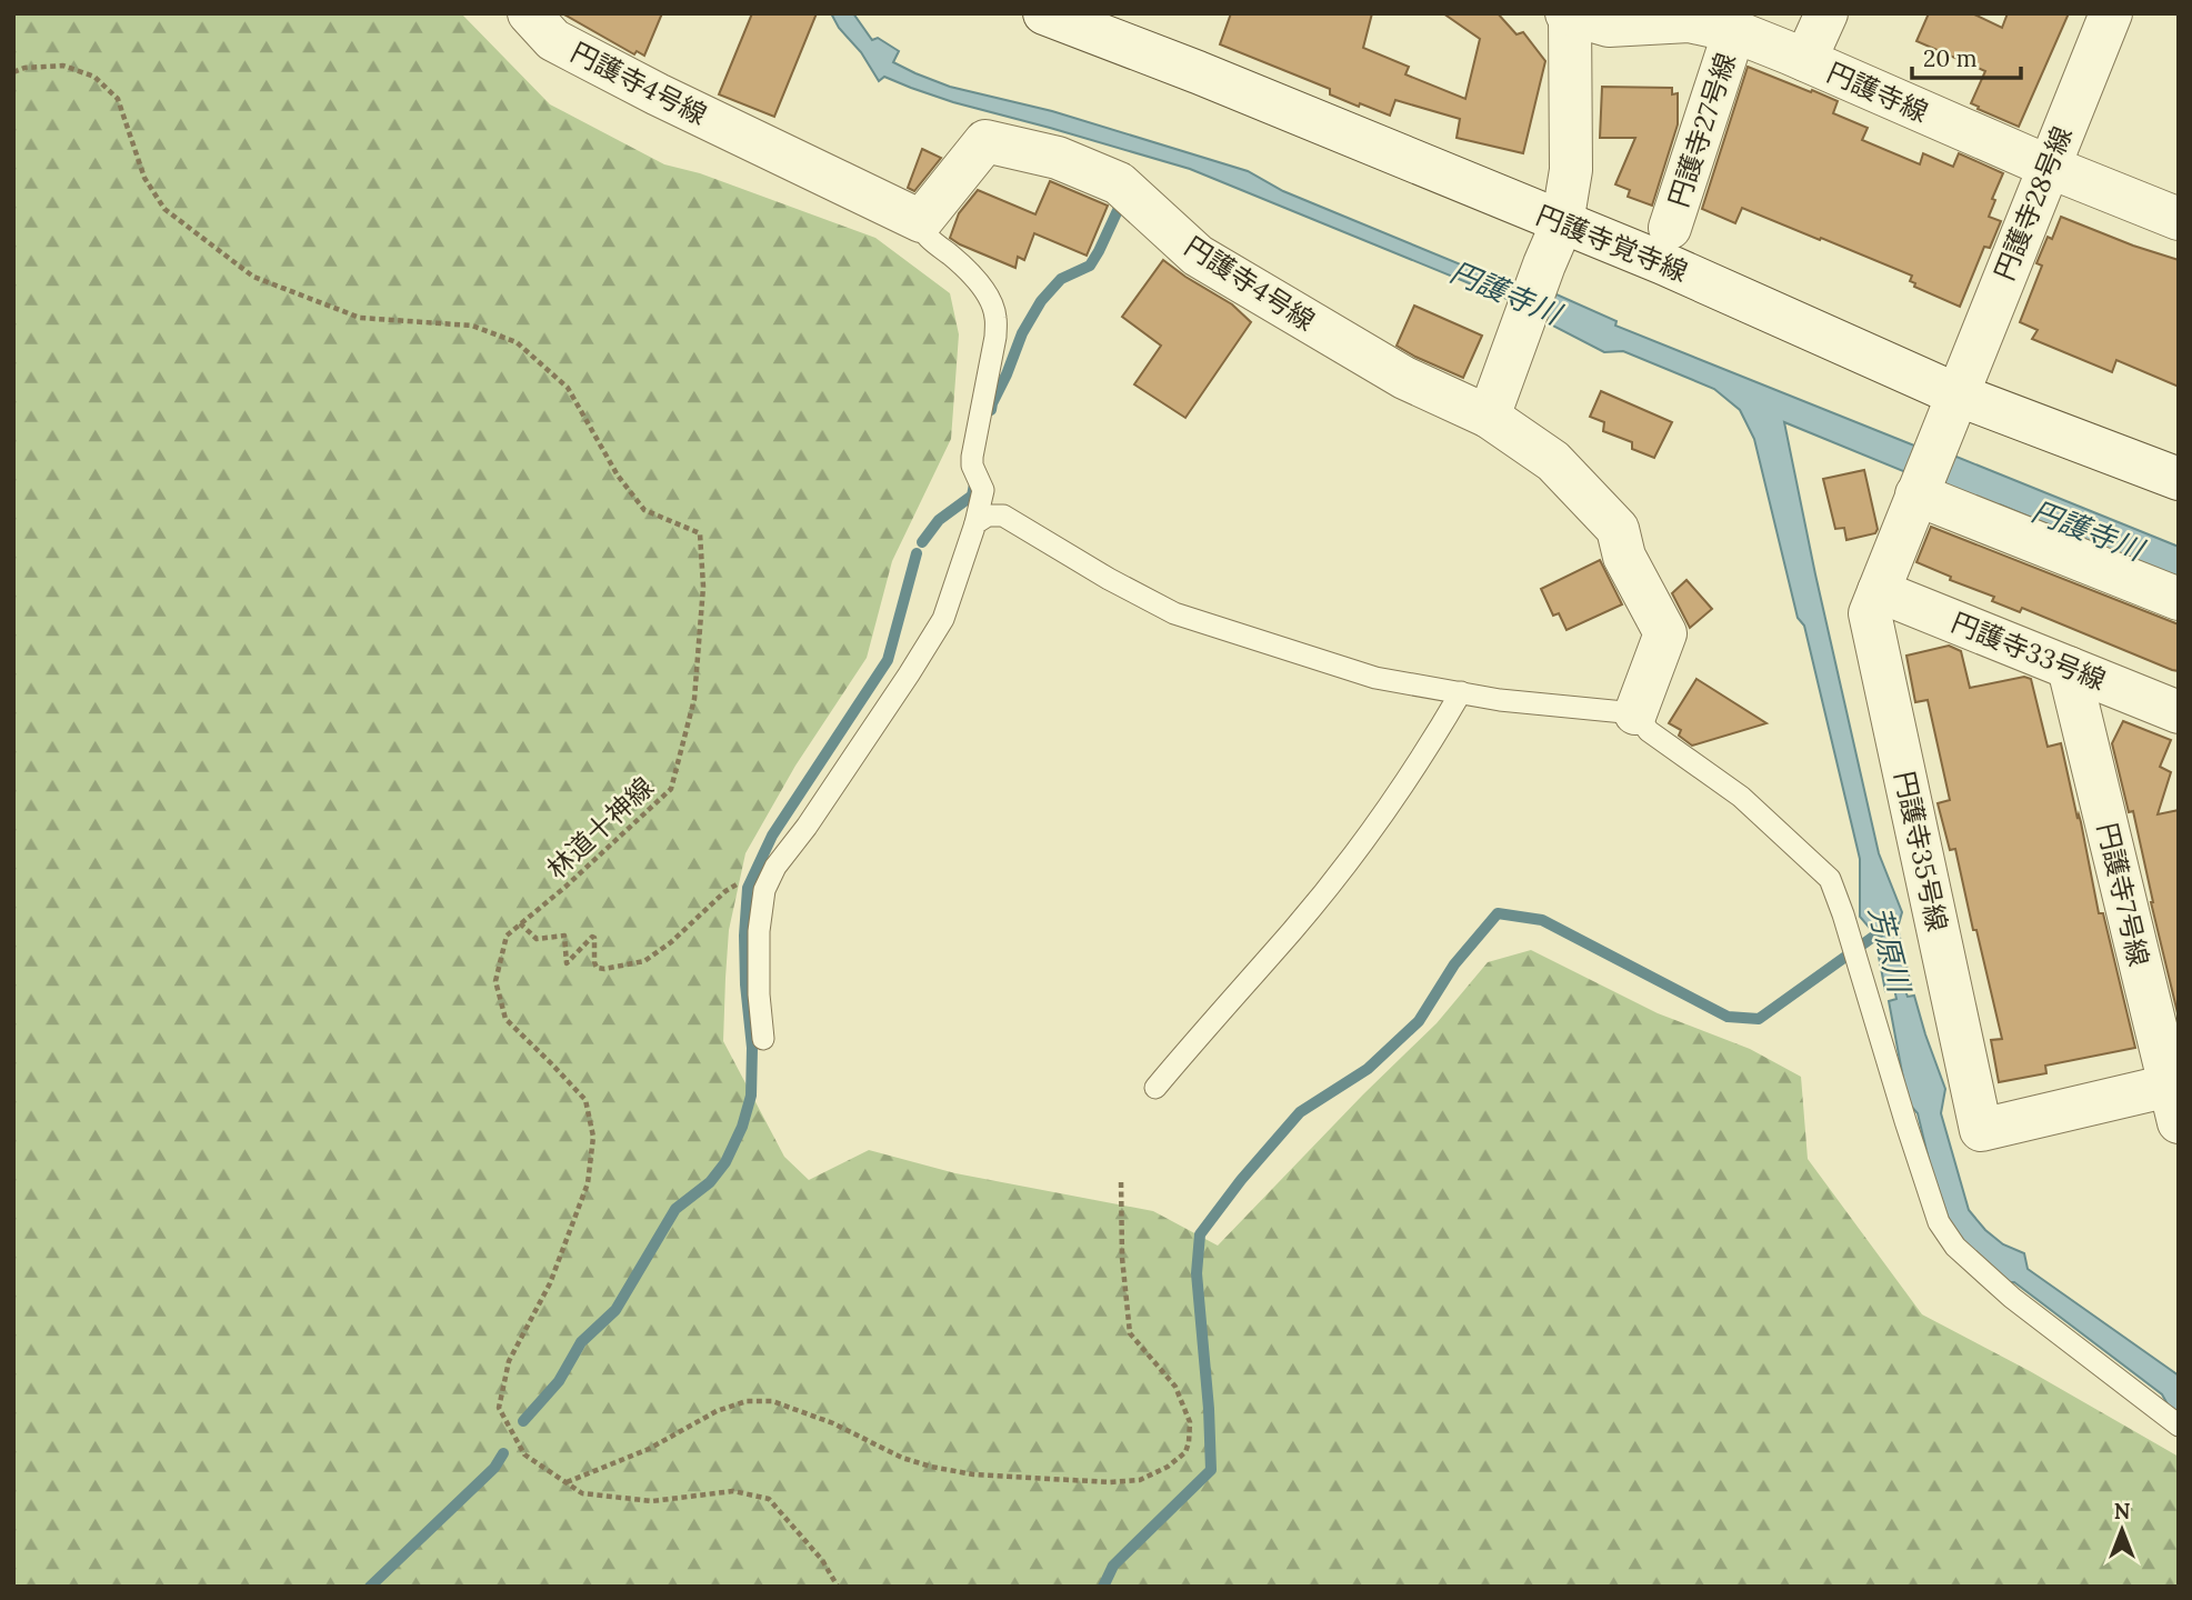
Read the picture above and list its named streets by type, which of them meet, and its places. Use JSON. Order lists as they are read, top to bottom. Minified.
{"streets":{"street":["円護寺4号線","円護寺線","円護寺27号線","円護寺28号線","円護寺覚寺線","円護寺33号線","円護寺35号線","円護寺7号線"],"path":["林道十神線"]},"crossings":[["円護寺線","円護寺27号線"],["円護寺線","円護寺28号線"],["円護寺28号線","円護寺覚寺線"],["円護寺28号線","円護寺35号線"],["円護寺覚寺線","円護寺35号線"],["円護寺33号線","円護寺35号線"],["円護寺33号線","円護寺7号線"],["円護寺35号線","円護寺7号線"]],"water":["円護寺川","芳原川"],"scale_bar":"20 m","north":"top"}
